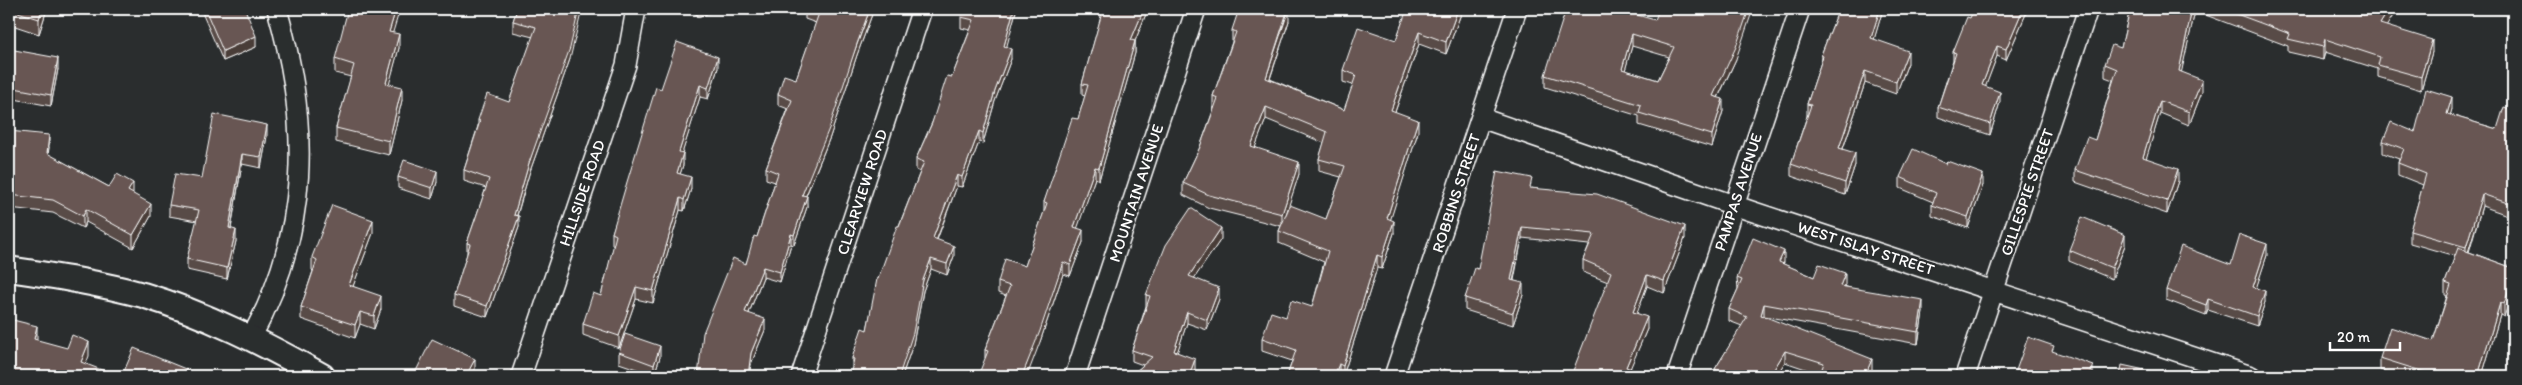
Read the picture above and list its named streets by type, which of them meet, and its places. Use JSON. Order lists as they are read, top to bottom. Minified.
{"streets":{"street":["CLEARVIEW ROAD","PAMPAS AVENUE","GILLESPIE STREET","HILLSIDE ROAD","MOUNTAIN AVENUE","ROBBINS STREET","WEST ISLAY STREET"]},"crossings":[["PAMPAS AVENUE","WEST ISLAY STREET"],["GILLESPIE STREET","WEST ISLAY STREET"],["ROBBINS STREET","WEST ISLAY STREET"]],"scale_bar":"20 m"}
